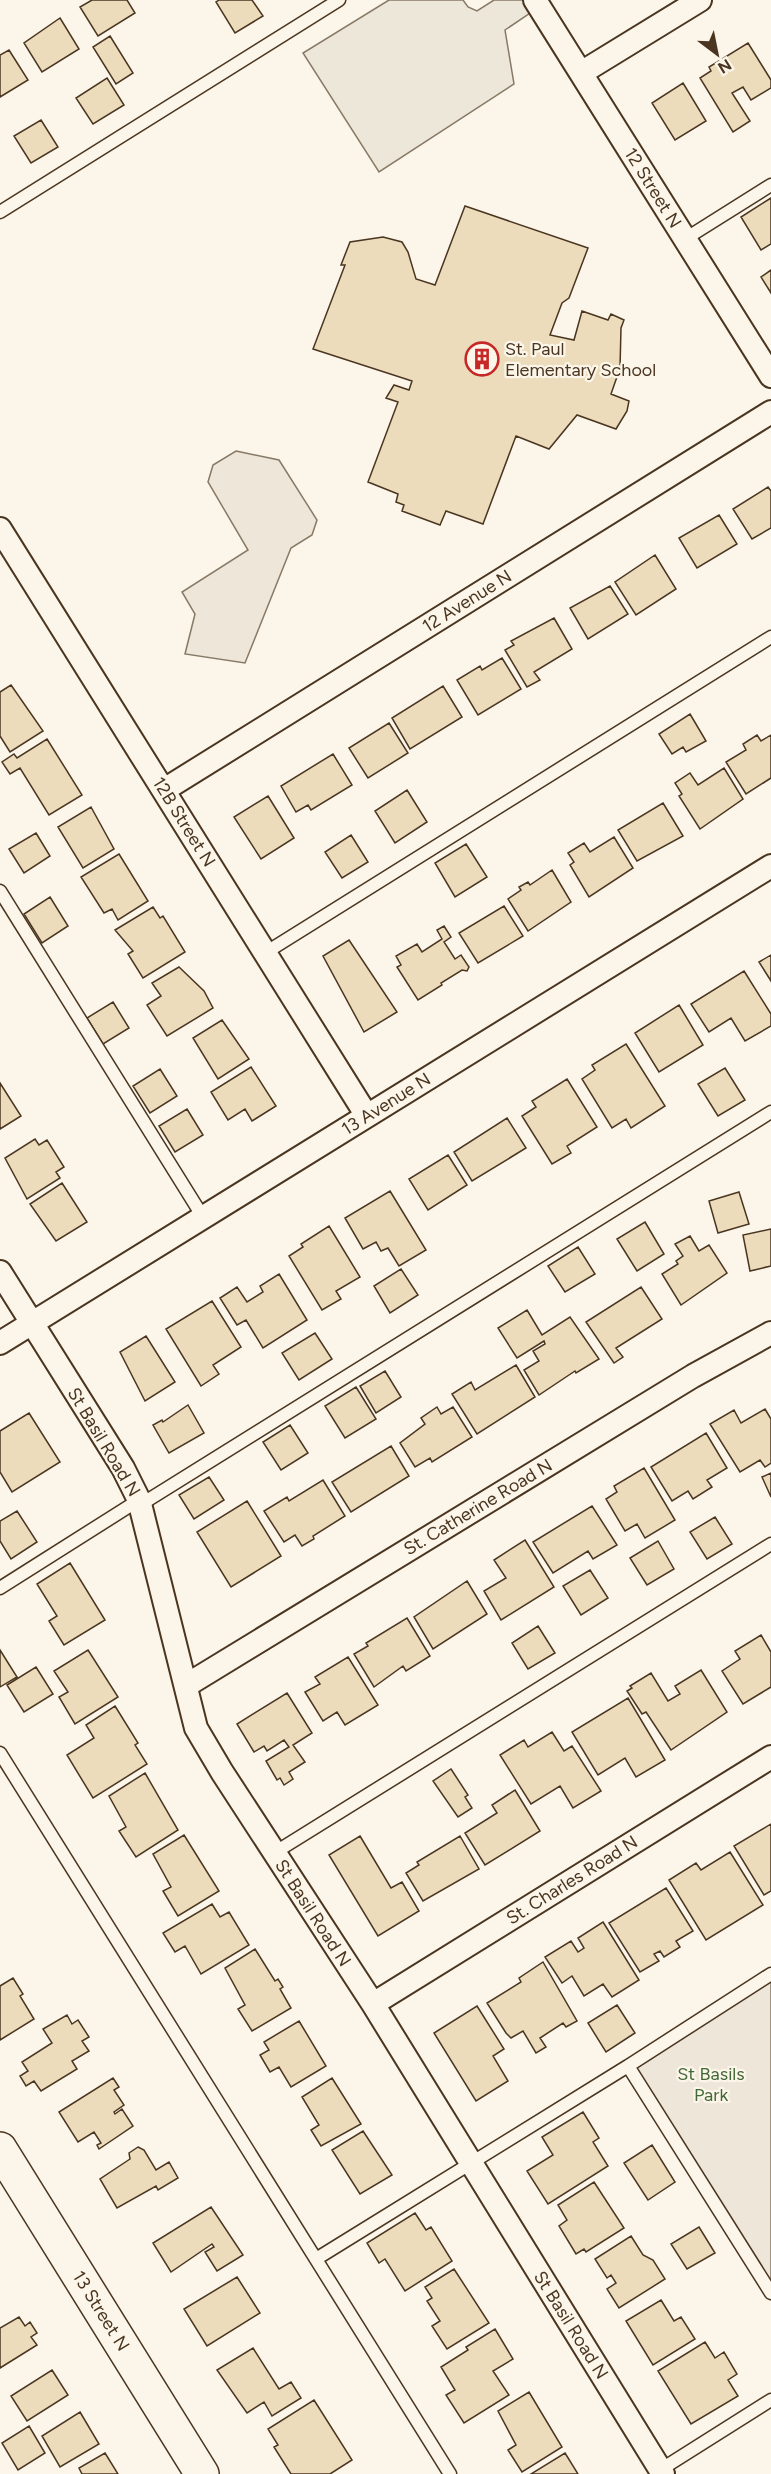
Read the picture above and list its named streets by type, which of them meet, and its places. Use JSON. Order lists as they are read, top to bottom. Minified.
{"streets":{"street":["12 Street N","12 Avenue N","12B Street N","13 Avenue N","St Basil Road N","St. Catherine Road N","St. Charles Road N","13 Street N"]},"crossings":[["12 Avenue N","12B Street N"],["12B Street N","13 Avenue N"],["13 Avenue N","St Basil Road N"],["St Basil Road N","St. Catherine Road N"],["St Basil Road N","St. Charles Road N"]],"parks":["St Basils Park"],"places":{"building":["St. Paul Elementary School"]},"north":"bottom right"}
